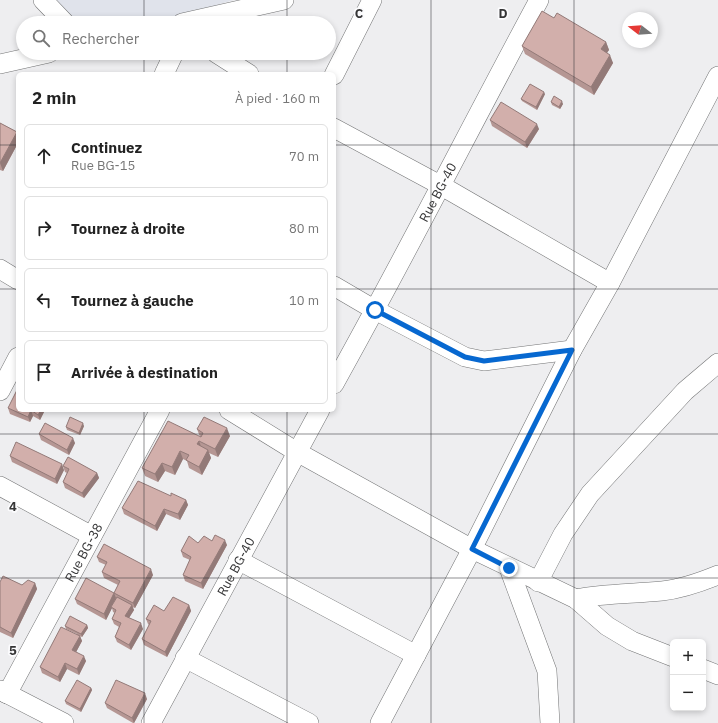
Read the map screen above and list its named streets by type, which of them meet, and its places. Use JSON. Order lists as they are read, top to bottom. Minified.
{"streets":{"street":["Rue BG-40","Rue BG-38"]},"north":"left","page":{"search":"Rechercher","heading":["2 min","À pied · 160 m"],"list":[["Continuez","Rue BG-15","70 m"],["Tournez à droite","80 m"],["Tournez à gauche","10 m"],"Arrivée à destination"],"map_buttons":["+","−"]},"grid":{"columns":["C","D"],"rows":["4","5"]}}
